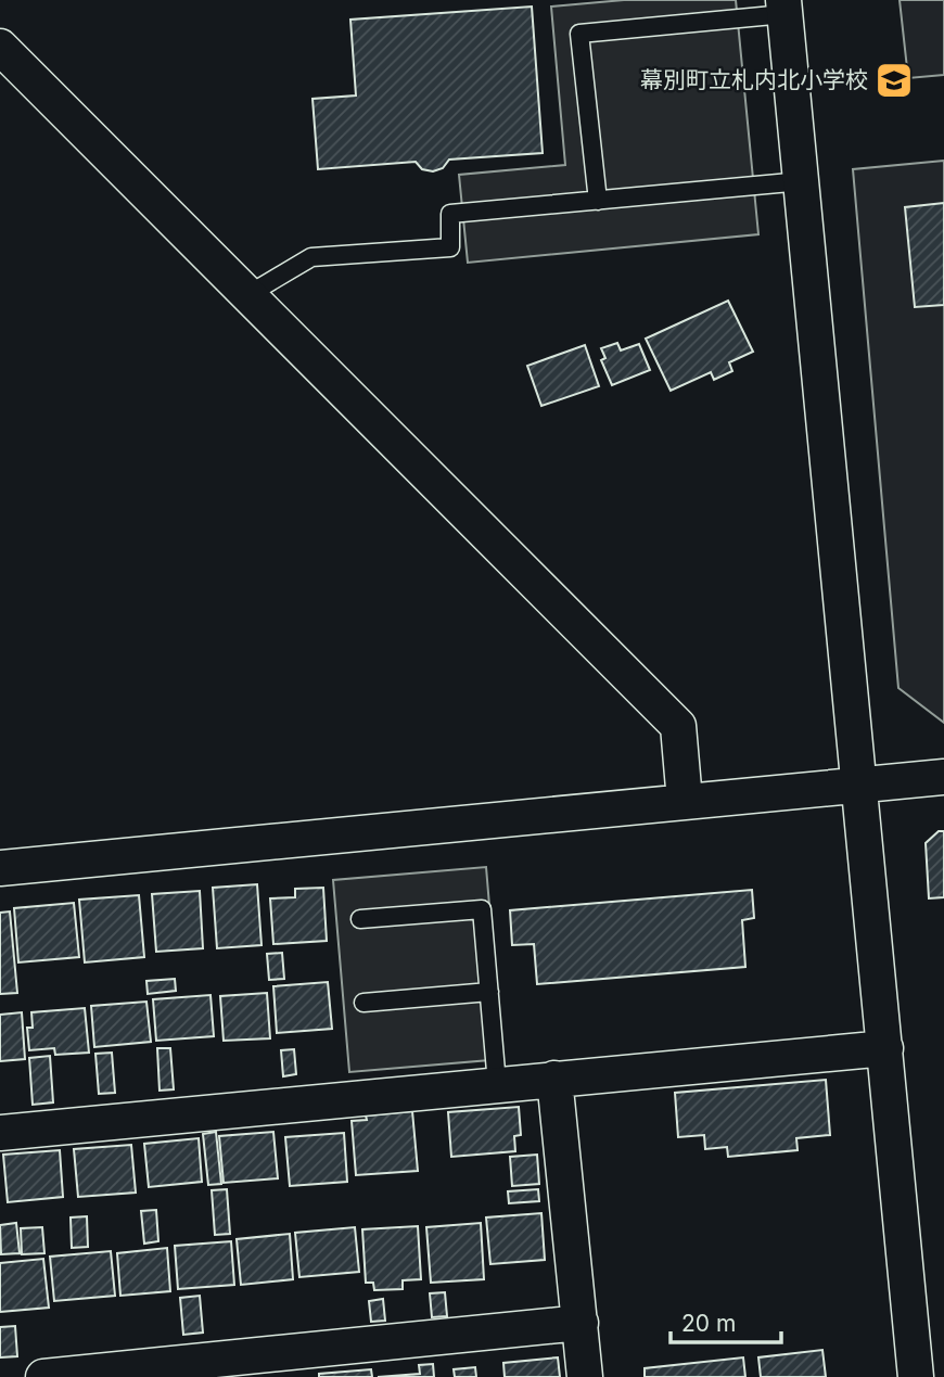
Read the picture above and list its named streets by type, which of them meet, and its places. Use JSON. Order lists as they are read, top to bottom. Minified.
{"places":{"school or university":["幕別町立札内北小学校"]},"scale_bar":"20 m"}
